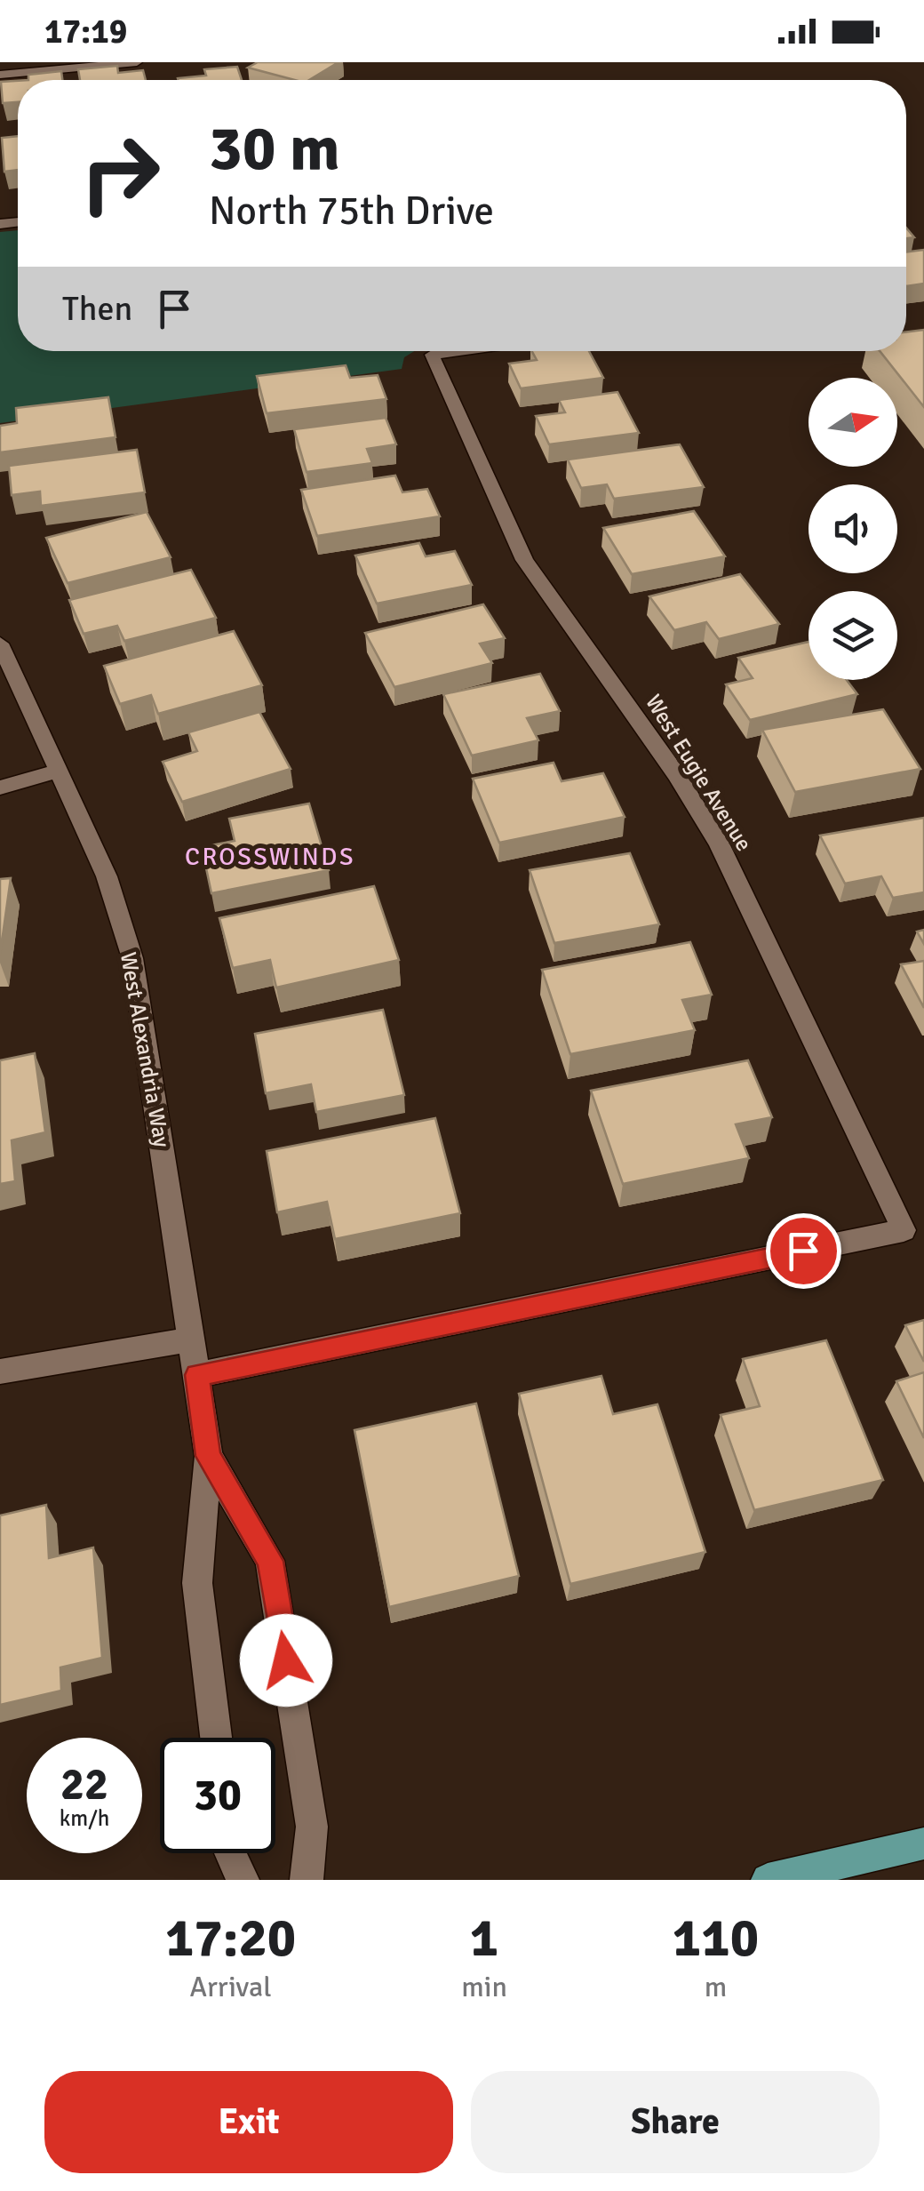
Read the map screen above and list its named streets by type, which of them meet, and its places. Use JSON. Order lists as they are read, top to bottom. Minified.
{"streets":{"street":["West Eugie Avenue","West Alexandria Way"]},"crossings":[["West Eugie Avenue","West Alexandria Way"]],"districts":["CROSSWINDS"],"north":"right","page":{"status":"17:19","turn":["30 m","North 75th Drive"],"then":"Then","speed":"22 km/h","limit":"30","eta":["17:20","Arrival","1","min","110","m"],"buttons":["Exit","Share"]}}
